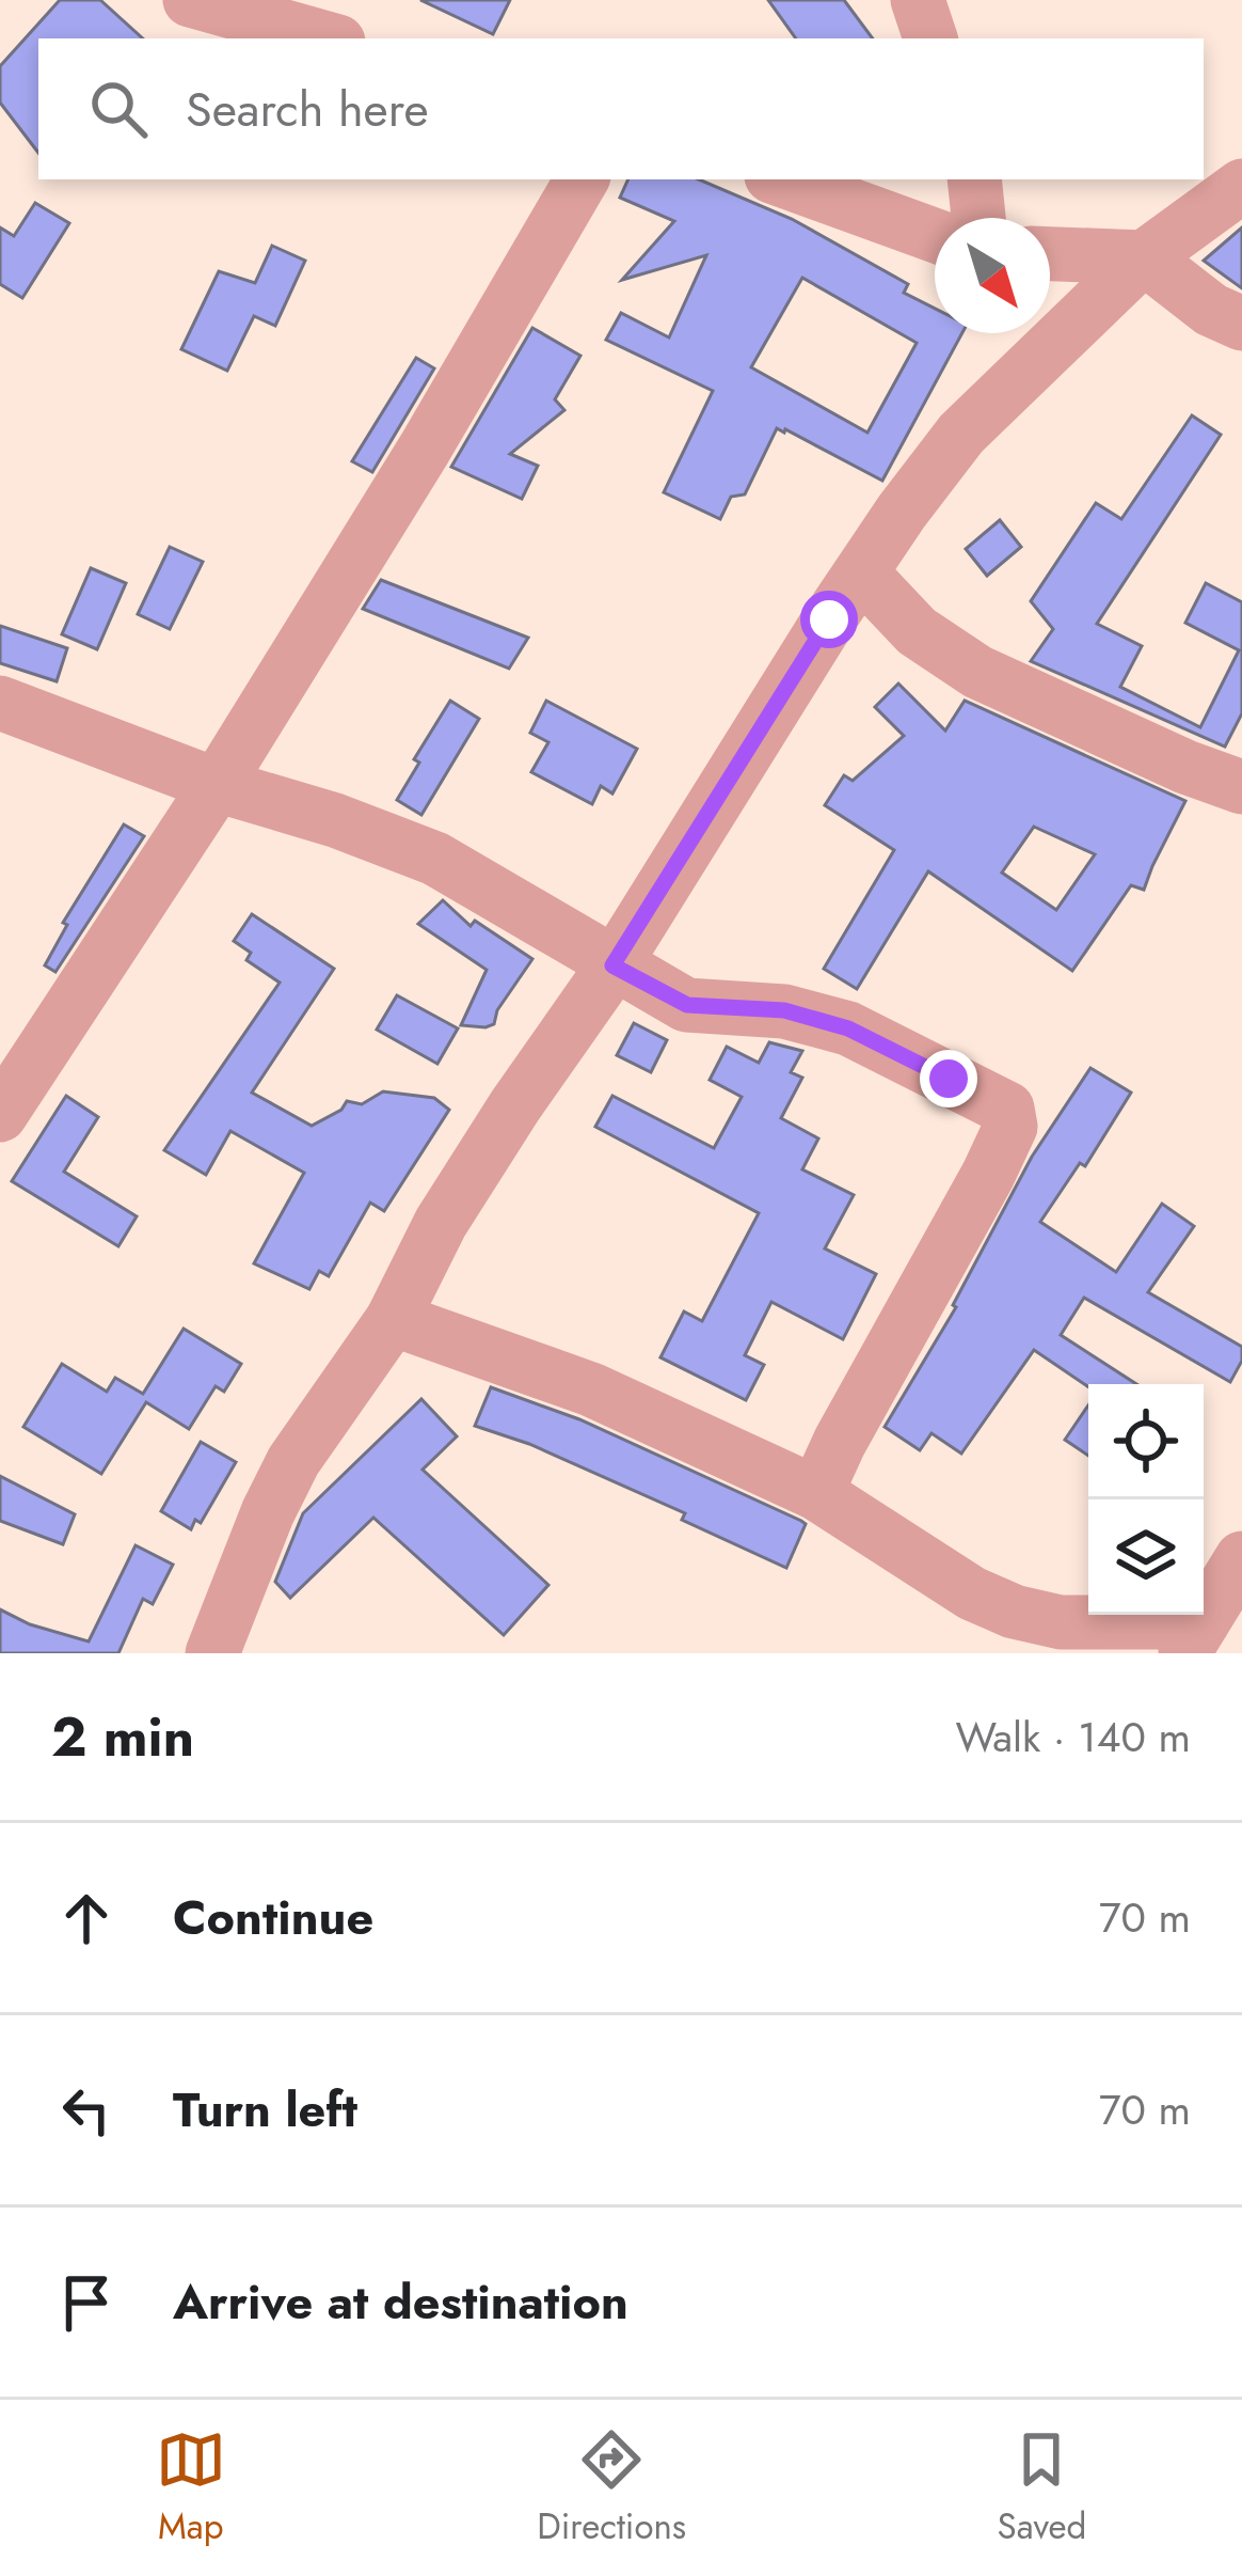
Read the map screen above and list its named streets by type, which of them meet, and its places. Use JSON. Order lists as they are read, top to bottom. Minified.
{"north":"bottom right","page":{"search":"Search here","heading":["2 min","Walk · 140 m"],"list":[["Continue","70 m"],["Turn left","70 m"],"Arrive at destination"],"nav":["Map","Directions","Saved"]}}
